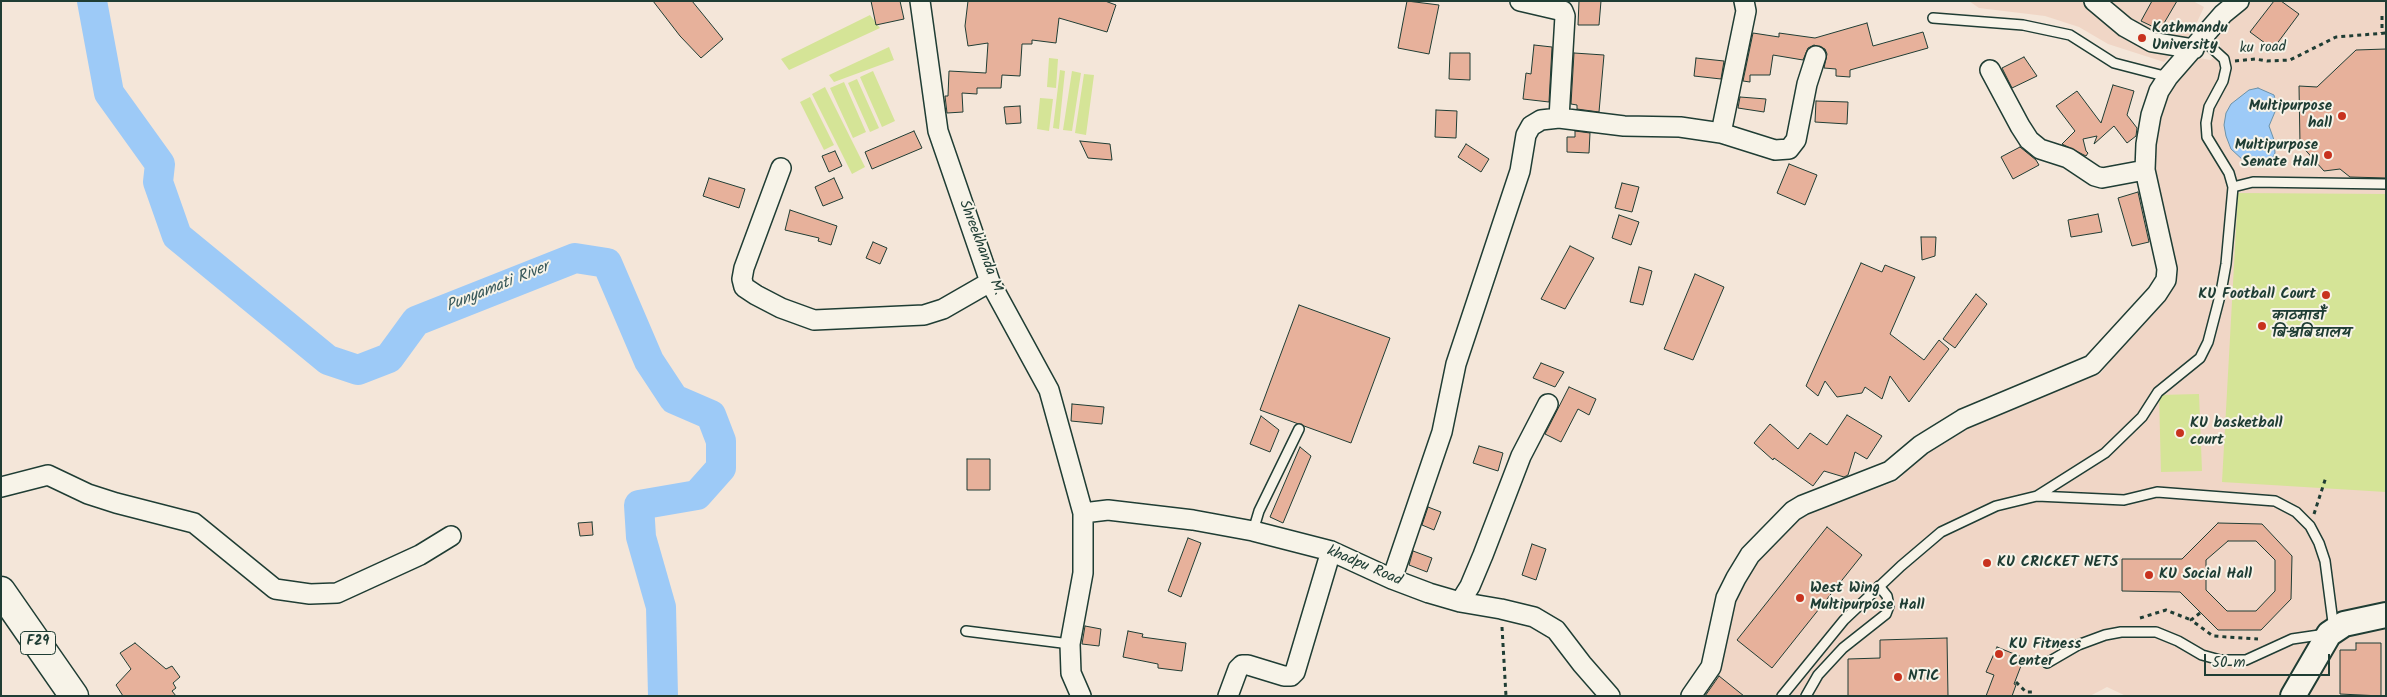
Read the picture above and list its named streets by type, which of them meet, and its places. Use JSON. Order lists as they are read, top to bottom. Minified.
{"streets":{"main road":["F29"],"street":["Shreekhanda M.","khadpu Road"],"path":["ku road"]},"crossings":[["Shreekhanda M.","khadpu Road"]],"water":["Punyamati River"],"places":["Kathmandu University","Multipurpose hall","Multipurpose Senate Hall","KU Football Court","काठमाडौँ बिश्वबिद्यालय","KU basketball court","KU CRICKET NETS","KU Social Hall","West Wing Multipurpose Hall","KU Fitness Center","NTIC"],"scale_bar":"50 m"}
